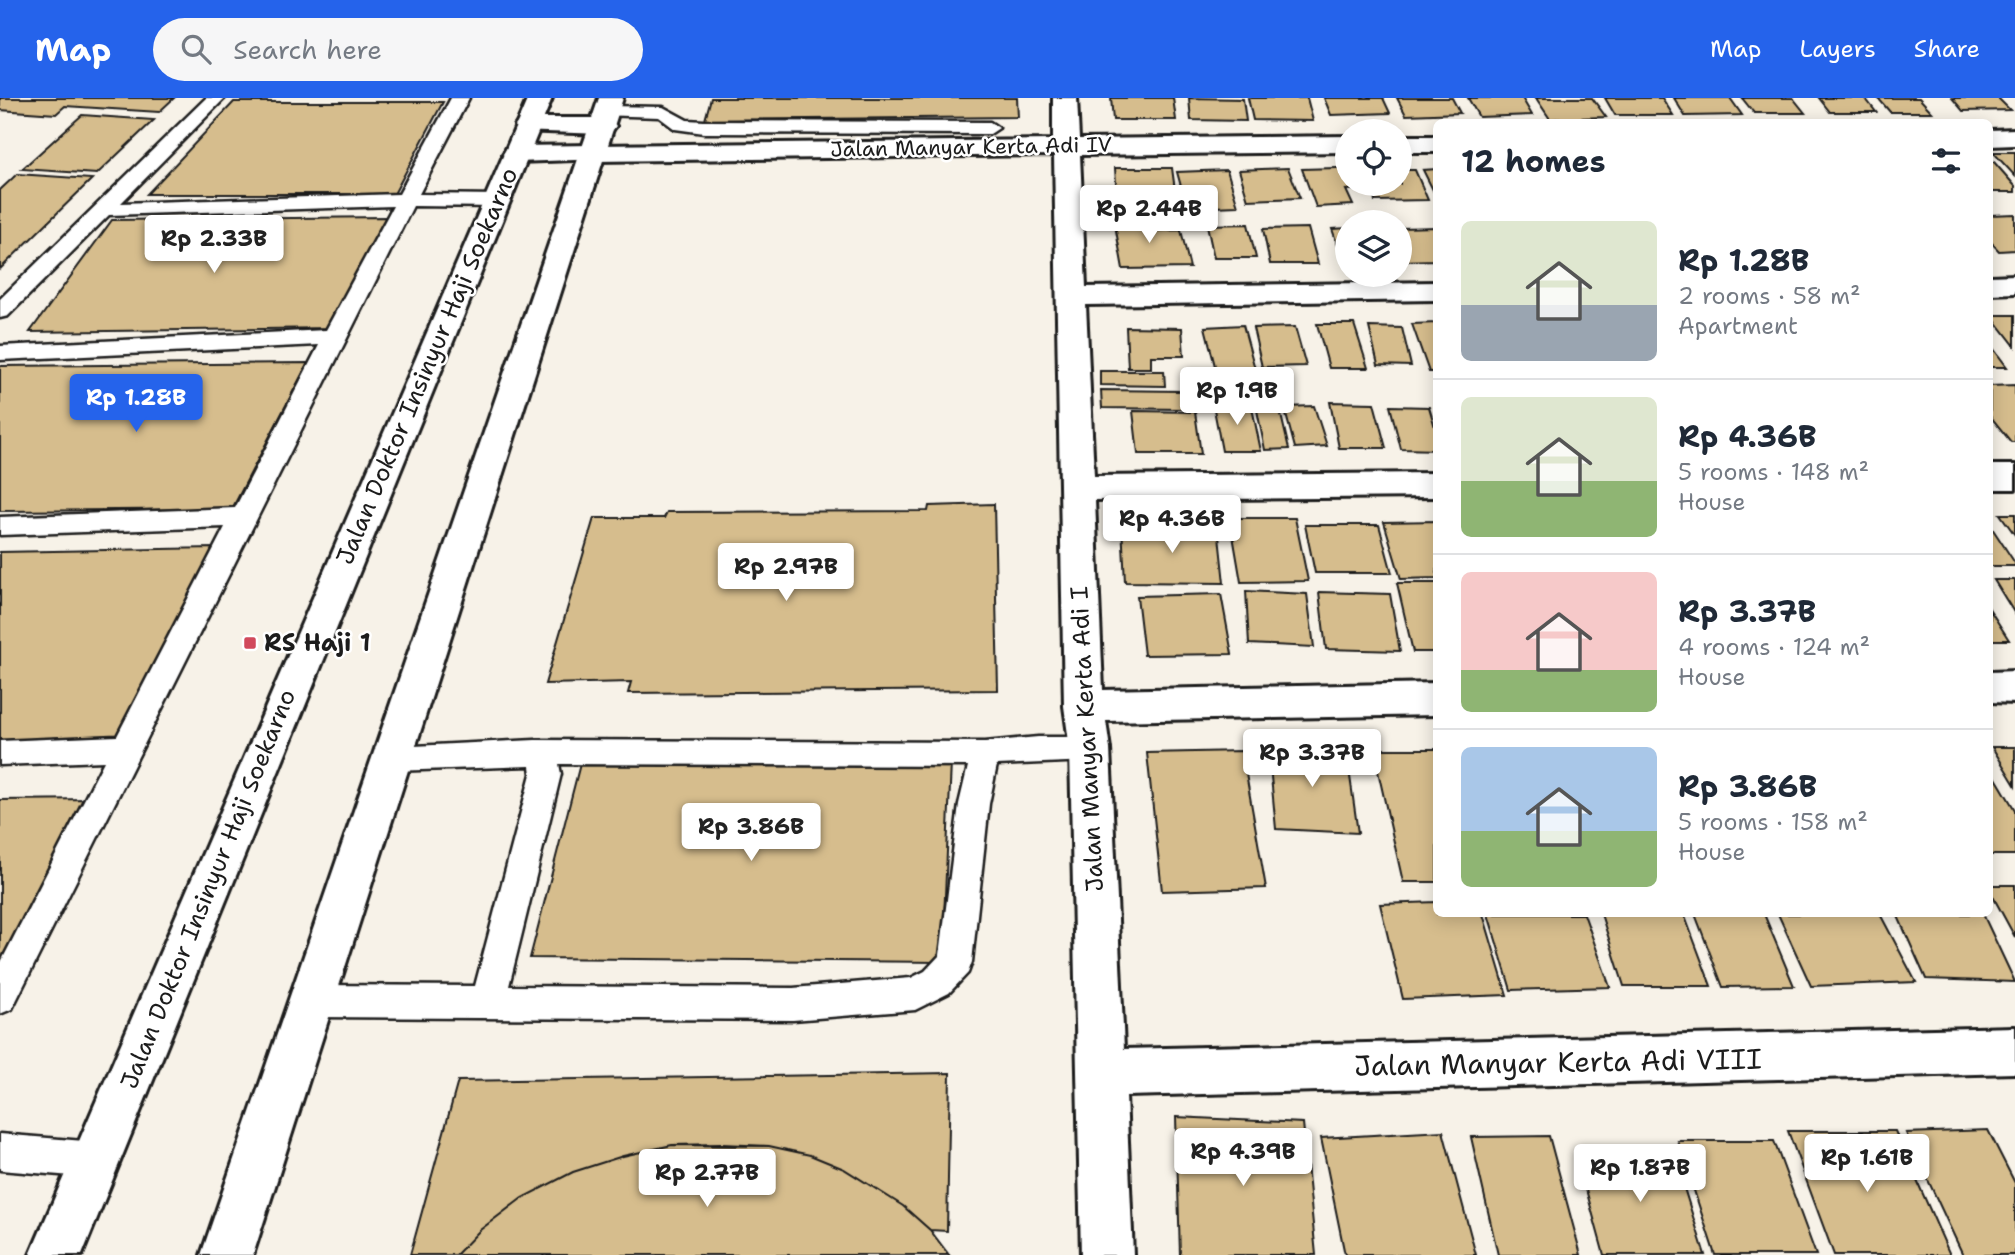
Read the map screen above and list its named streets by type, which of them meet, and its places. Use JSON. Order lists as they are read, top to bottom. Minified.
{"streets":{"street":["Jalan Manyar Kerta Adi IV","Jalan Doktor Insinyur Haji Soekarno","Jalan Manyar Kerta Adi I","Jalan Manyar Kerta Adi VIII"]},"crossings":[["Jalan Manyar Kerta Adi IV","Jalan Doktor Insinyur Haji Soekarno"],["Jalan Manyar Kerta Adi IV","Jalan Manyar Kerta Adi I"],["Jalan Manyar Kerta Adi I","Jalan Manyar Kerta Adi VIII"]],"places":{"transit":["RS Haji 1"]},"page":{"header":"Map","search":"Search here","nav":["Map","Layers","Share"],"heading":"12 homes","price":["Rp 2.44B","Rp 2.33B","Rp 1.9B","Rp 1.28B","Rp 4.36B","Rp 2.97B","Rp 3.37B","Rp 3.86B","Rp 4.39B","Rp 1.61B","Rp 1.87B","Rp 2.77B"],"list":[{"name":"Rp 1.28B","note":"2 rooms · 58 m² · Apartment"},{"name":"Rp 4.36B","note":"5 rooms · 148 m² · House"},{"name":"Rp 3.37B","note":"4 rooms · 124 m² · House"},{"name":"Rp 3.86B","note":"5 rooms · 158 m² · House"}]}}
